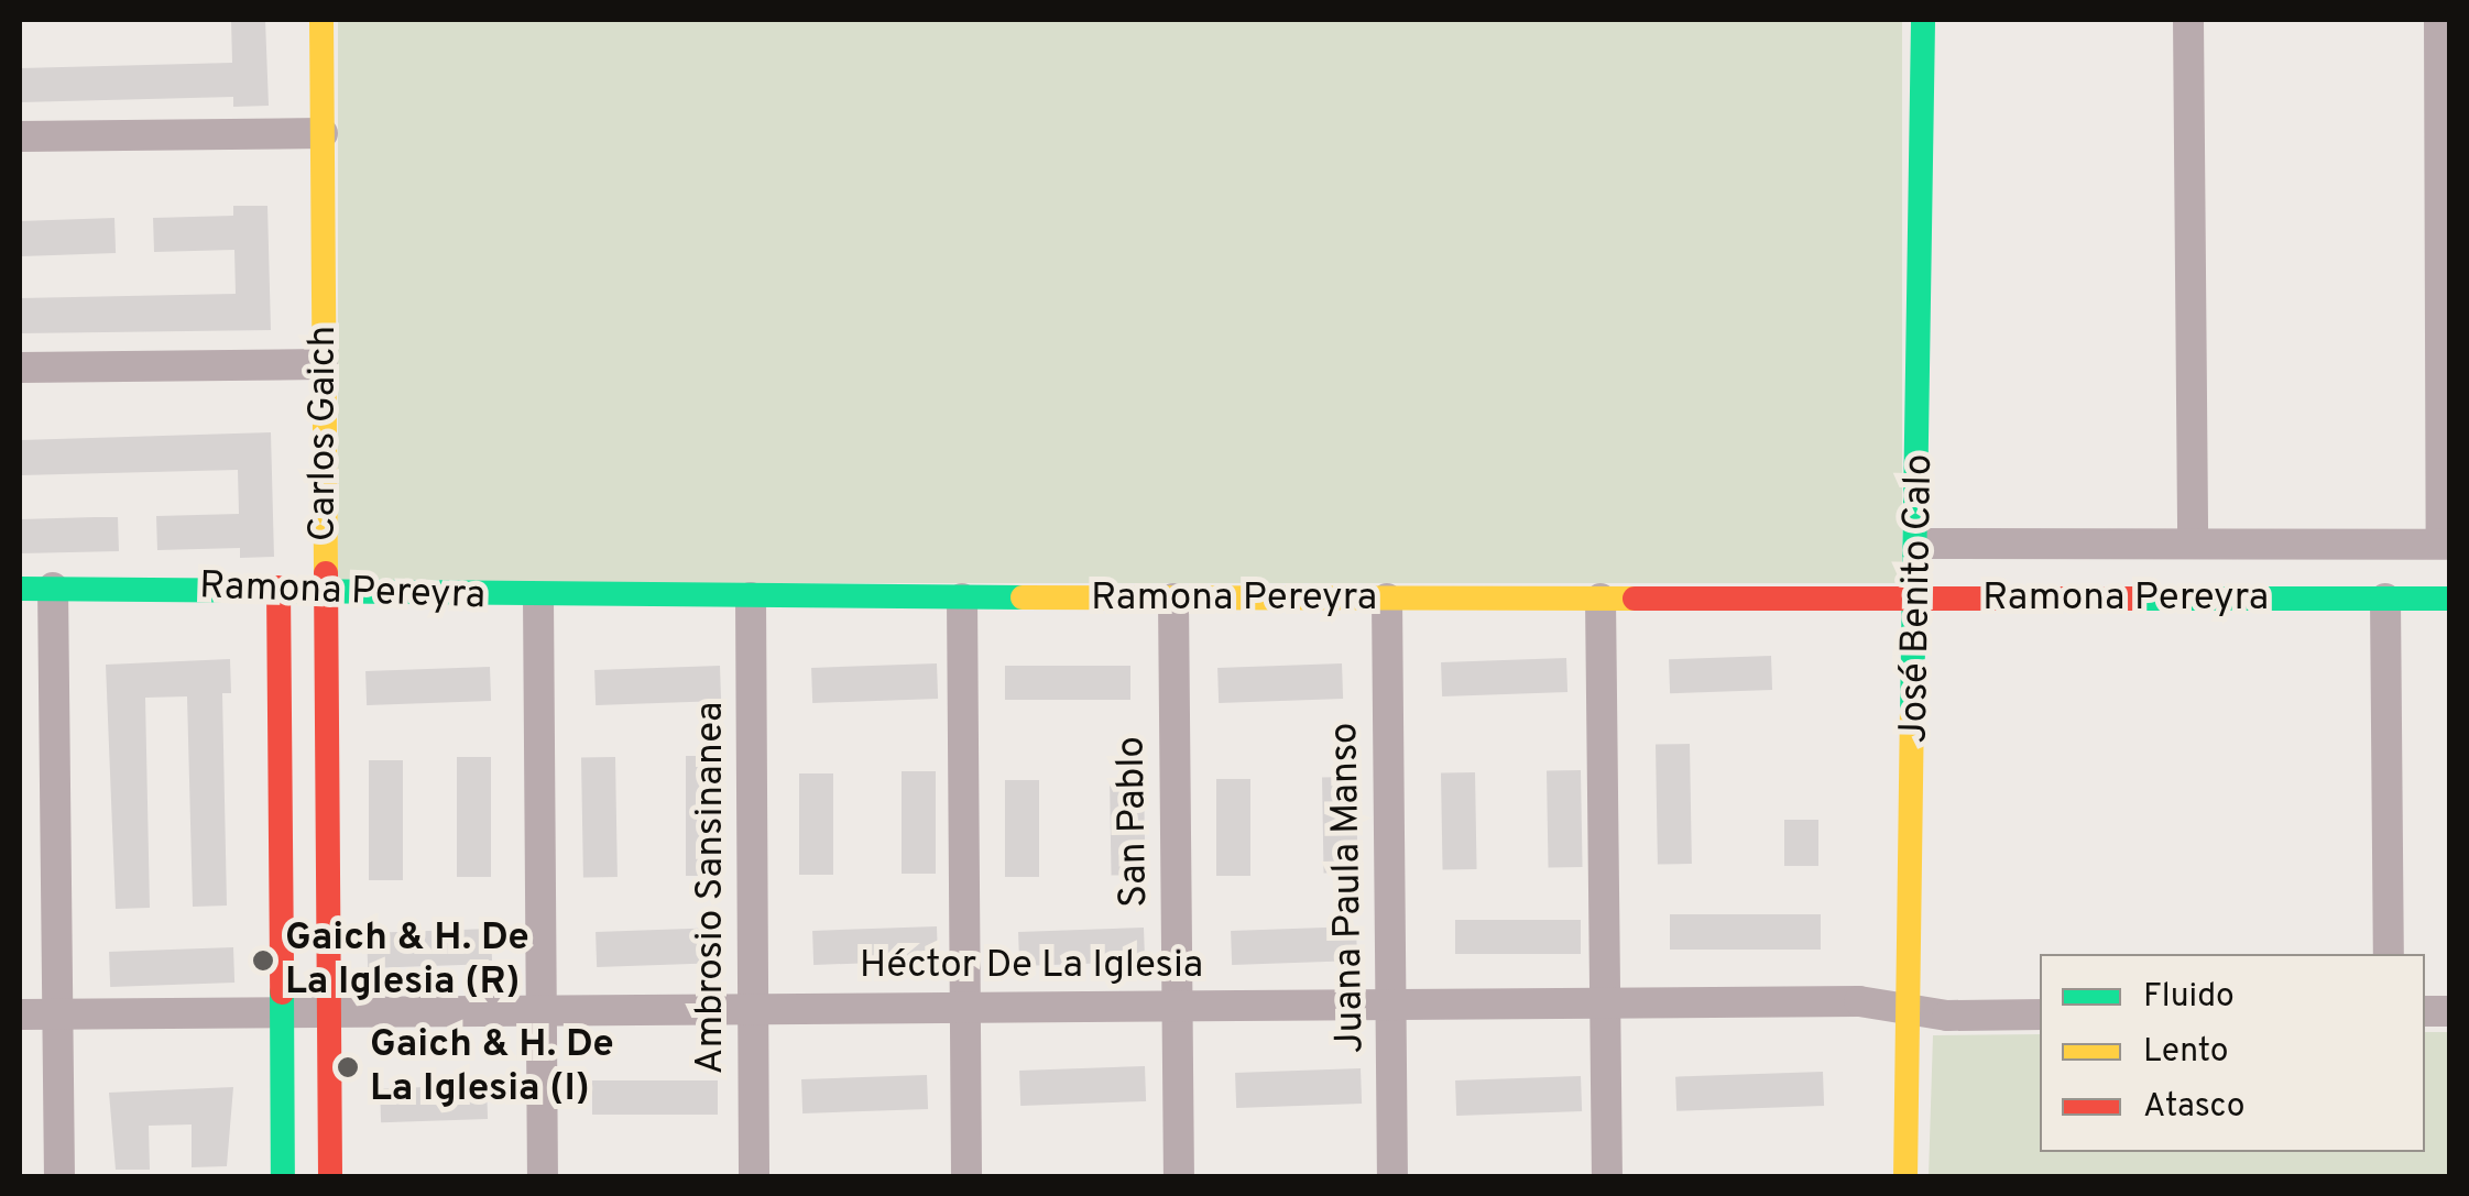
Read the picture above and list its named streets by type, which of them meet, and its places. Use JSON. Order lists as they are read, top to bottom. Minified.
{"streets":{"street":["Carlos Gaich","Ramona Pereyra","José Benito Calo","San Pablo","Ambrosio Sansinanea","Juana Paula Manso","Héctor De La Iglesia"]},"crossings":[["Carlos Gaich","Ramona Pereyra"],["Carlos Gaich","Héctor De La Iglesia"],["Ramona Pereyra","José Benito Calo"],["Ramona Pereyra","San Pablo"],["Ramona Pereyra","Ambrosio Sansinanea"],["Ramona Pereyra","Juana Paula Manso"],["José Benito Calo","Héctor De La Iglesia"],["San Pablo","Héctor De La Iglesia"],["Ambrosio Sansinanea","Héctor De La Iglesia"],["Juana Paula Manso","Héctor De La Iglesia"]],"places":["Gaich & H. De La Iglesia (R)","Gaich & H. De La Iglesia (I)"],"legend":["Fluido","Lento","Atasco"]}
